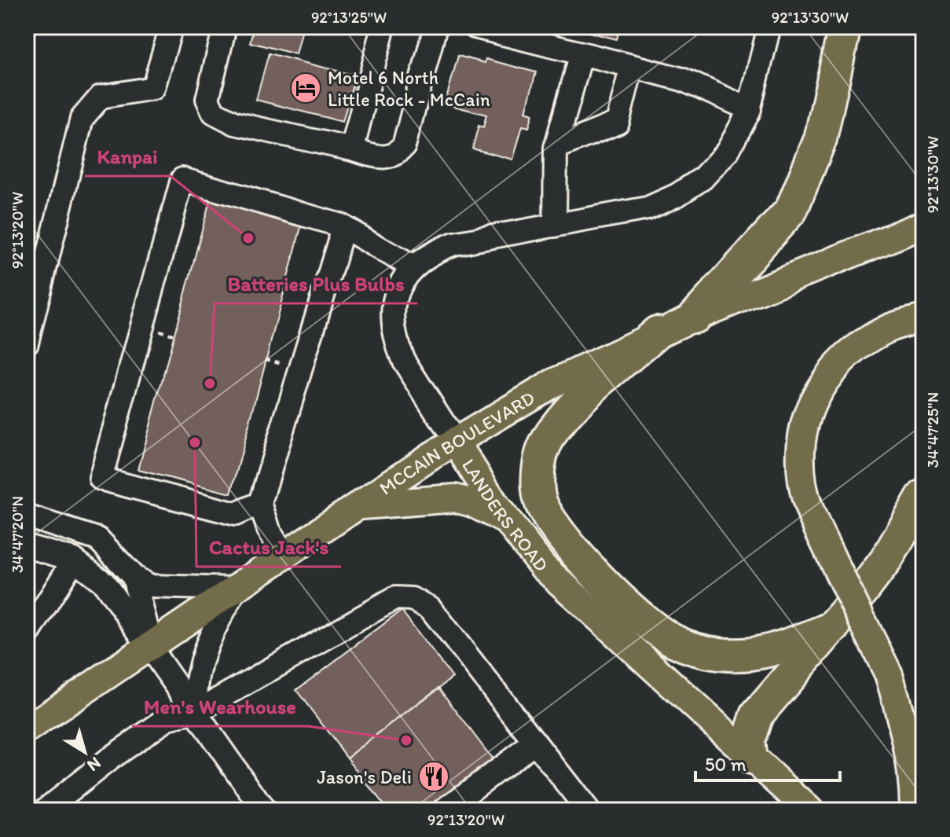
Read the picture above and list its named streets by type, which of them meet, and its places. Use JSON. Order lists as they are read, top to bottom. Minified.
{"streets":{"main road":["MCCAIN BOULEVARD","LANDERS ROAD"]},"crossings":[["MCCAIN BOULEVARD","LANDERS ROAD"]],"places":{"hotel":["Motel 6 North Little Rock - McCain"],"other":["Kanpai","Batteries Plus Bulbs","Cactus Jack's","Men's Wearhouse"],"restaurant":["Jason's Deli"]},"scale_bar":"50 m","north":"bottom right","coordinates":["92°13'25\"W","92°13'30\"W","92°13'20\"W","34°47'25\"N","34°47'20\"N"]}
